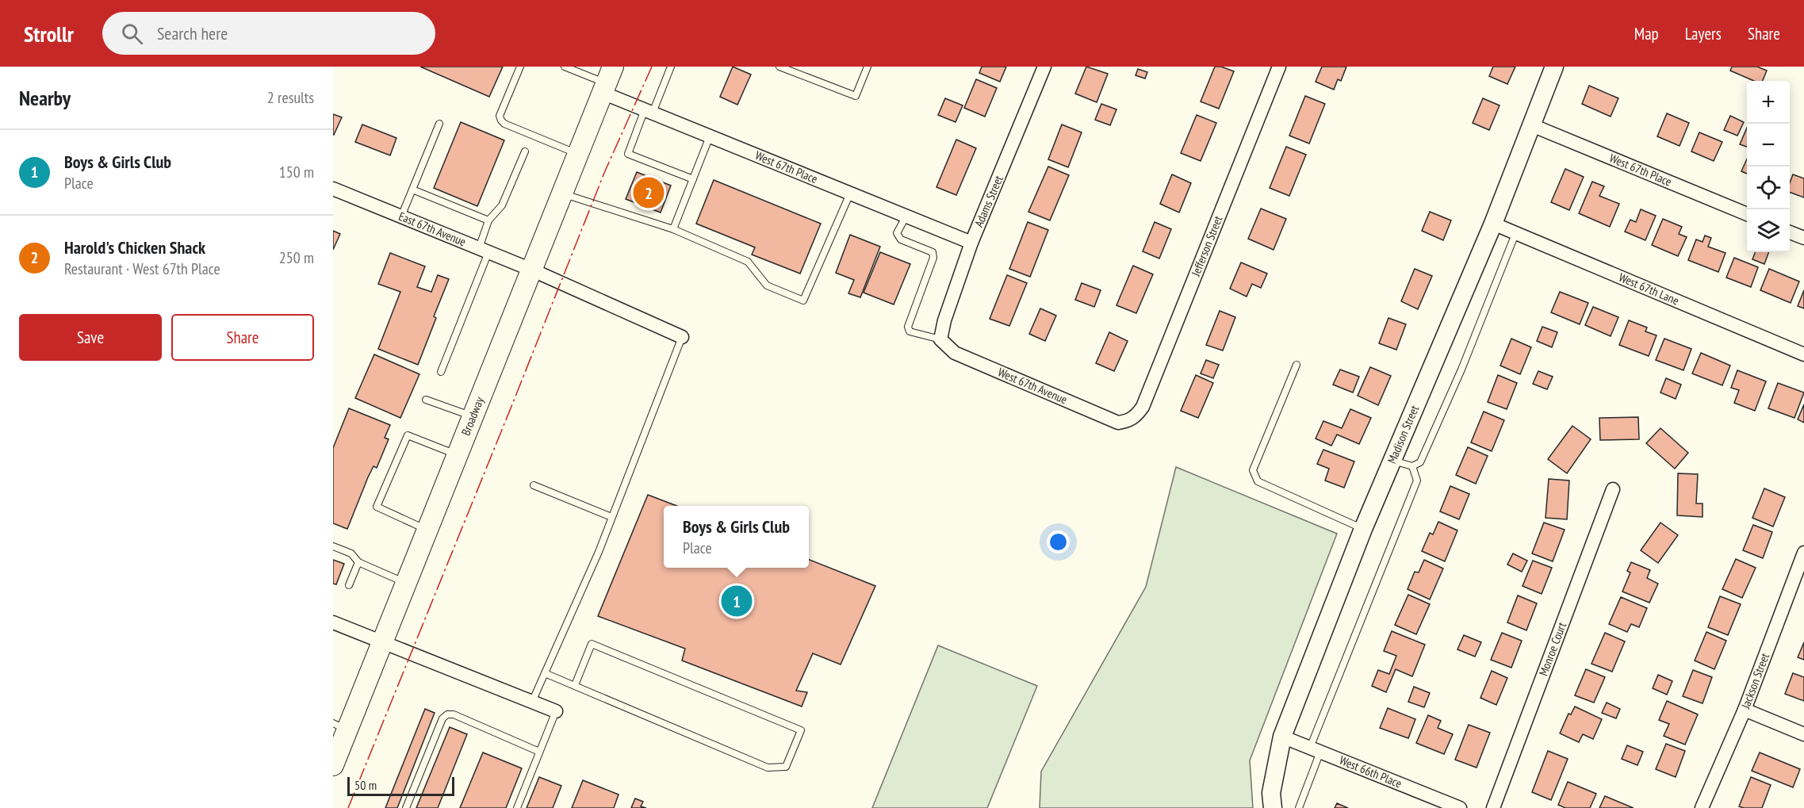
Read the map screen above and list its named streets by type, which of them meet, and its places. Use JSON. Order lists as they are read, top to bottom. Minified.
{"streets":{"main road":["Broadway"],"street":["West 67th Place","Adams Street","East 67th Avenue","Jefferson Street","West 67th Lane","West 67th Avenue","Madison Street","Monroe Court","Jackson Street","West 66th Place"]},"crossings":[["West 67th Place","Adams Street"],["West 67th Place","Broadway"],["West 67th Place","Madison Street"],["Adams Street","West 67th Avenue"],["East 67th Avenue","Broadway"],["Jefferson Street","West 67th Avenue"],["West 67th Lane","Madison Street"],["Madison Street","West 66th Place"]],"scale_bar":"50 m","page":{"header":"Strollr","search":"Search here","nav":["Map","Layers","Share"],"heading":["Nearby","2 results"],"map_buttons":["+","−"],"list":[{"mark":"1","name":"Boys & Girls Club","note":"Place","value":"150 m"},{"mark":"2","name":"Harold's Chicken Shack","note":"Restaurant · West 67th Place","value":"250 m"}],"pins":["2","1"],"buttons":["Save","Share"],"popup":["Boys & Girls Club","Place"],"scale":"50 m"}}
